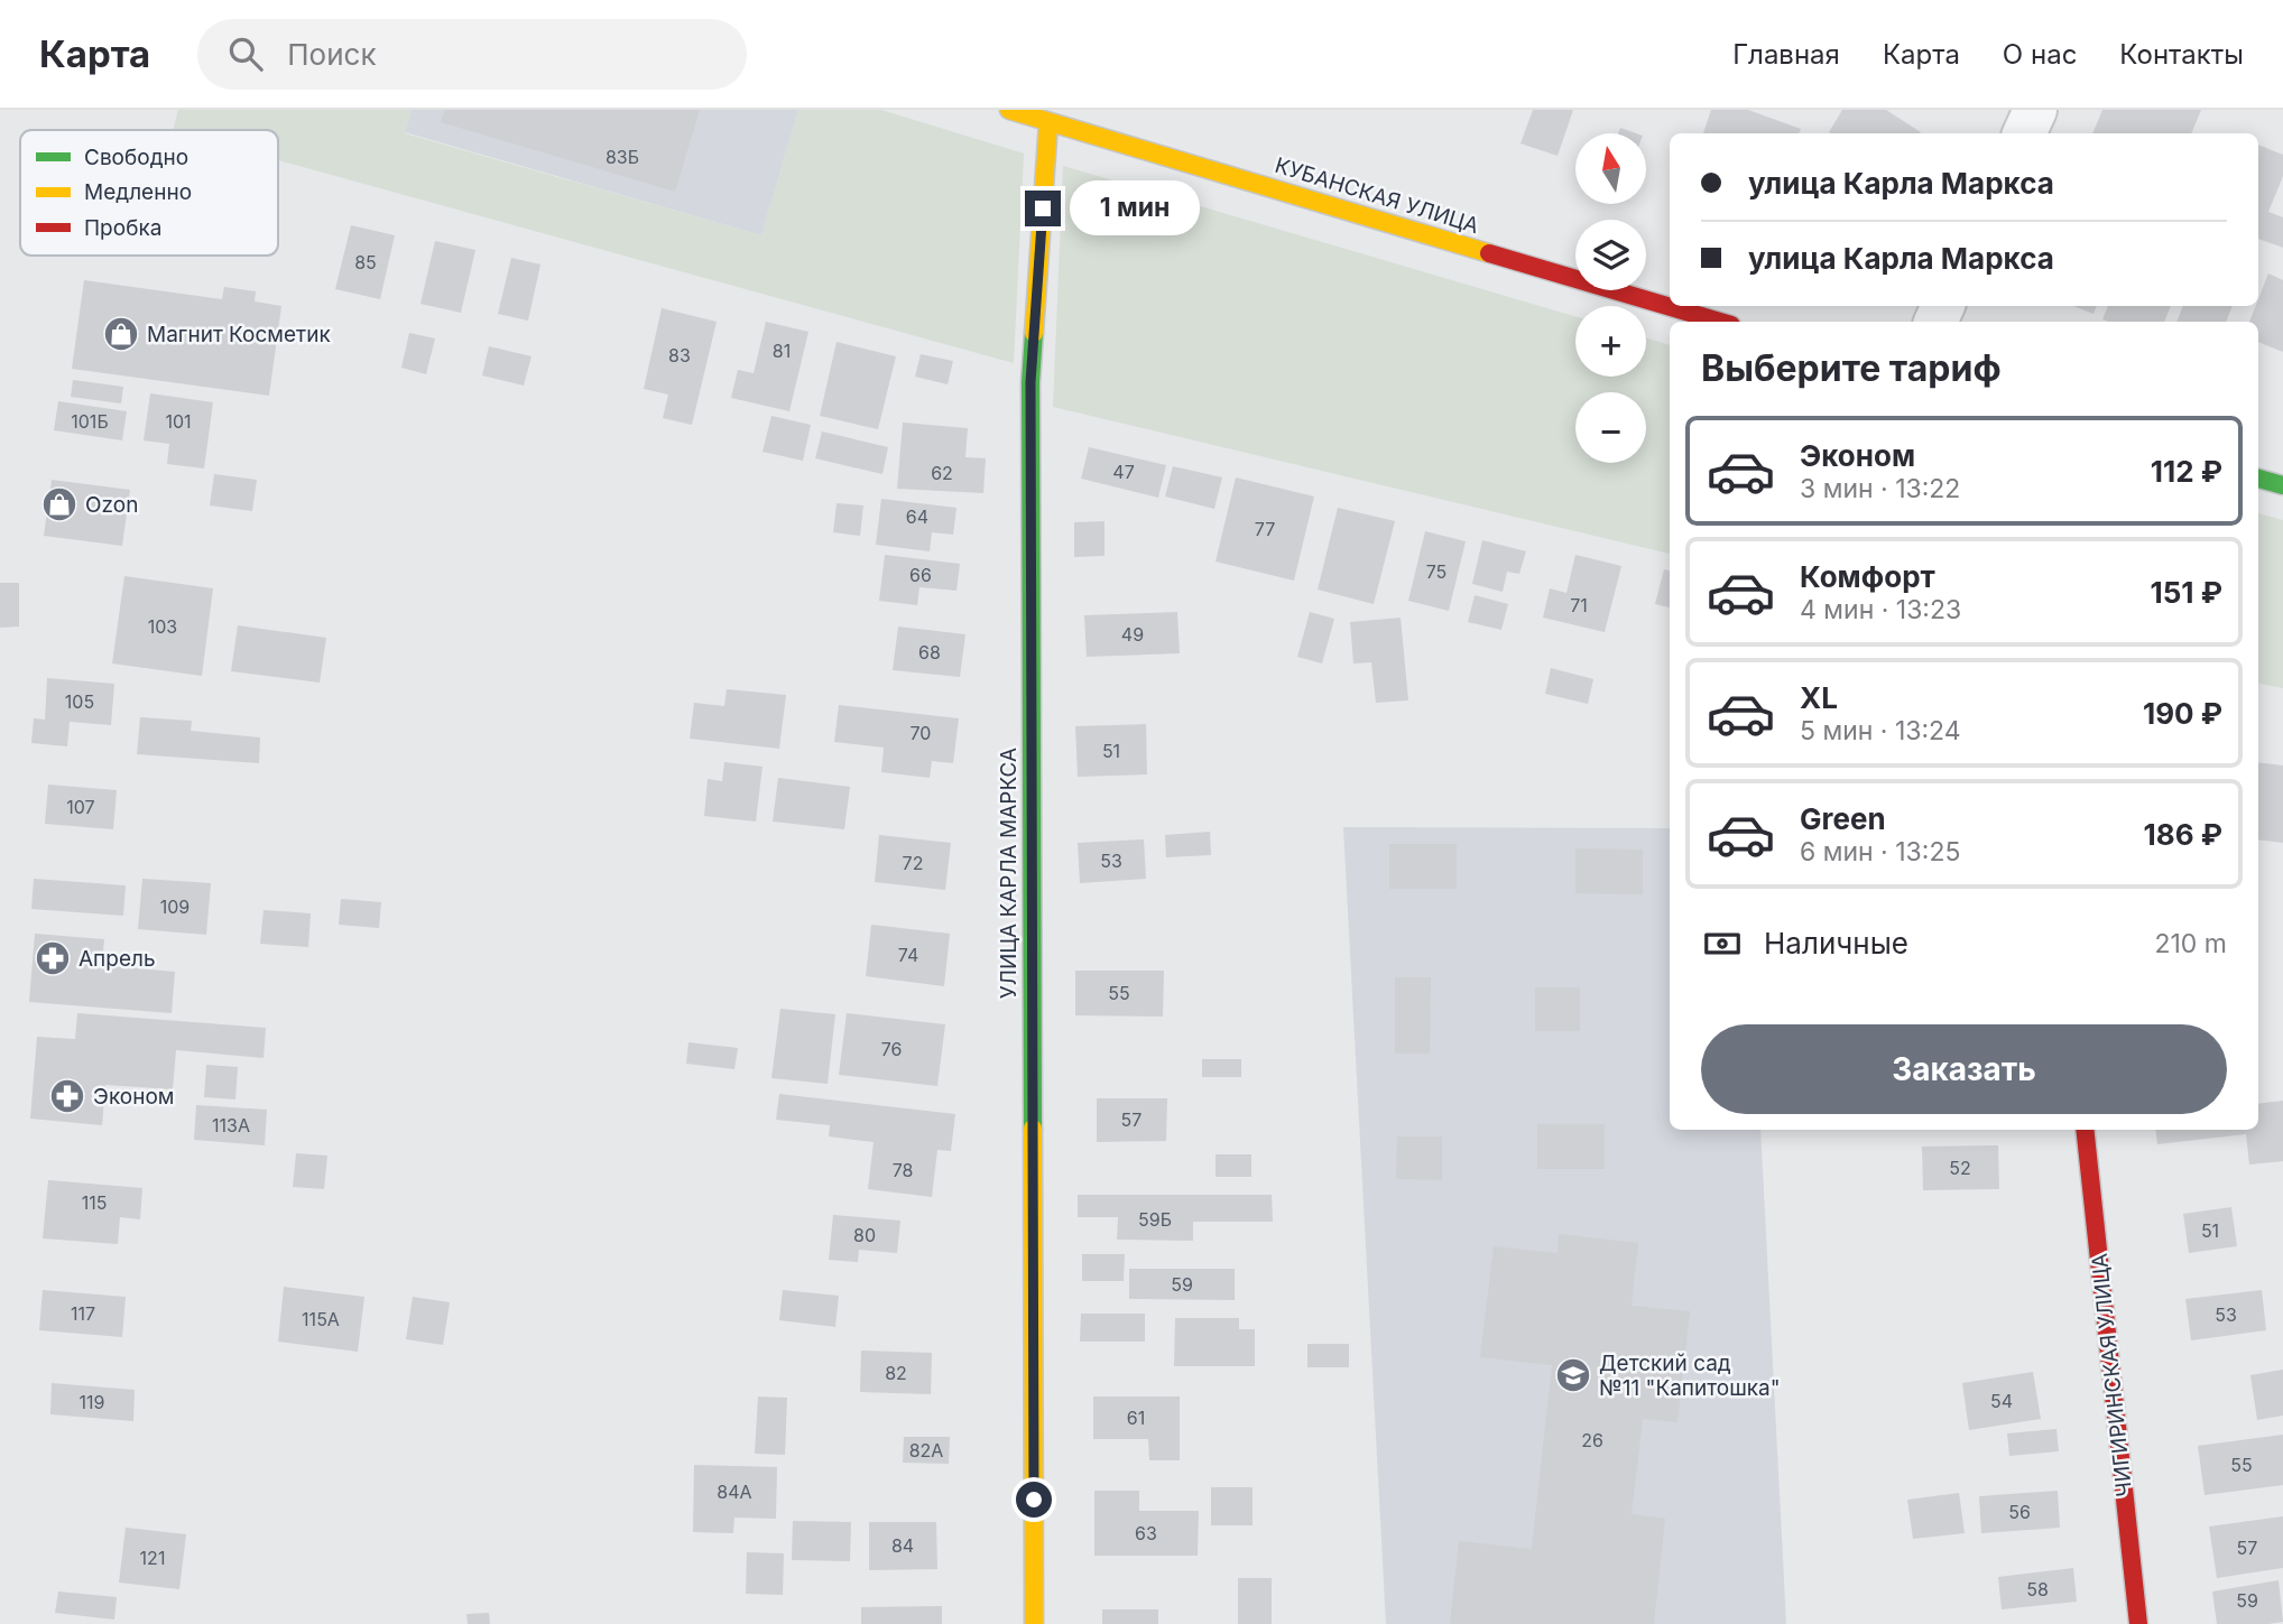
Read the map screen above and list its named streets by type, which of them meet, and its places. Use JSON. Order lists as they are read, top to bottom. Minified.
{"streets":{"street":["КУБАНСКАЯ УЛИЦА","УЛИЦА КАРЛА МАРКСА","ЧИГИРИНСКАЯ УЛИЦА"]},"crossings":[["КУБАНСКАЯ УЛИЦА","УЛИЦА КАРЛА МАРКСА"]],"places":{"shop":["Магнит Косметик","Ozon"],"pharmacy":["Апрель","Эконом"],"school or university":["Детский сад №11 \"Капитошка\""]},"house_numbers":["83Б","85","81","83","101Б","101","47","62","64","77","75","66","71","103","49","68","105","70","51","107","53","72","109","74","55","76","57","113А","52","78","115","59Б","51","80","59","117","53","115А","82","54","119","61","26","82А","55","84А","56","63","84","57","121","58","59"],"legend":["Свободно","Медленно","Пробка"],"north":"top","page":{"header":"Карта","search":"Поиск","nav":["Главная","Карта","О нас","Контакты"],"map_buttons":["+","−"],"banner":["улица Карла Маркса","улица Карла Маркса"],"bubble":"1 мин","heading":"Выберите тариф","list":[{"name":"Эконом","note":"3 мин · 13:22","value":"112 ₽"},{"name":"Комфорт","note":"4 мин · 13:23","value":"151 ₽"},{"name":"XL","note":"5 мин · 13:24","value":"190 ₽"},{"name":"Green","note":"6 мин · 13:25","value":"186 ₽"}],"pay":["Наличные","210 m"],"buttons":"Заказать"}}
